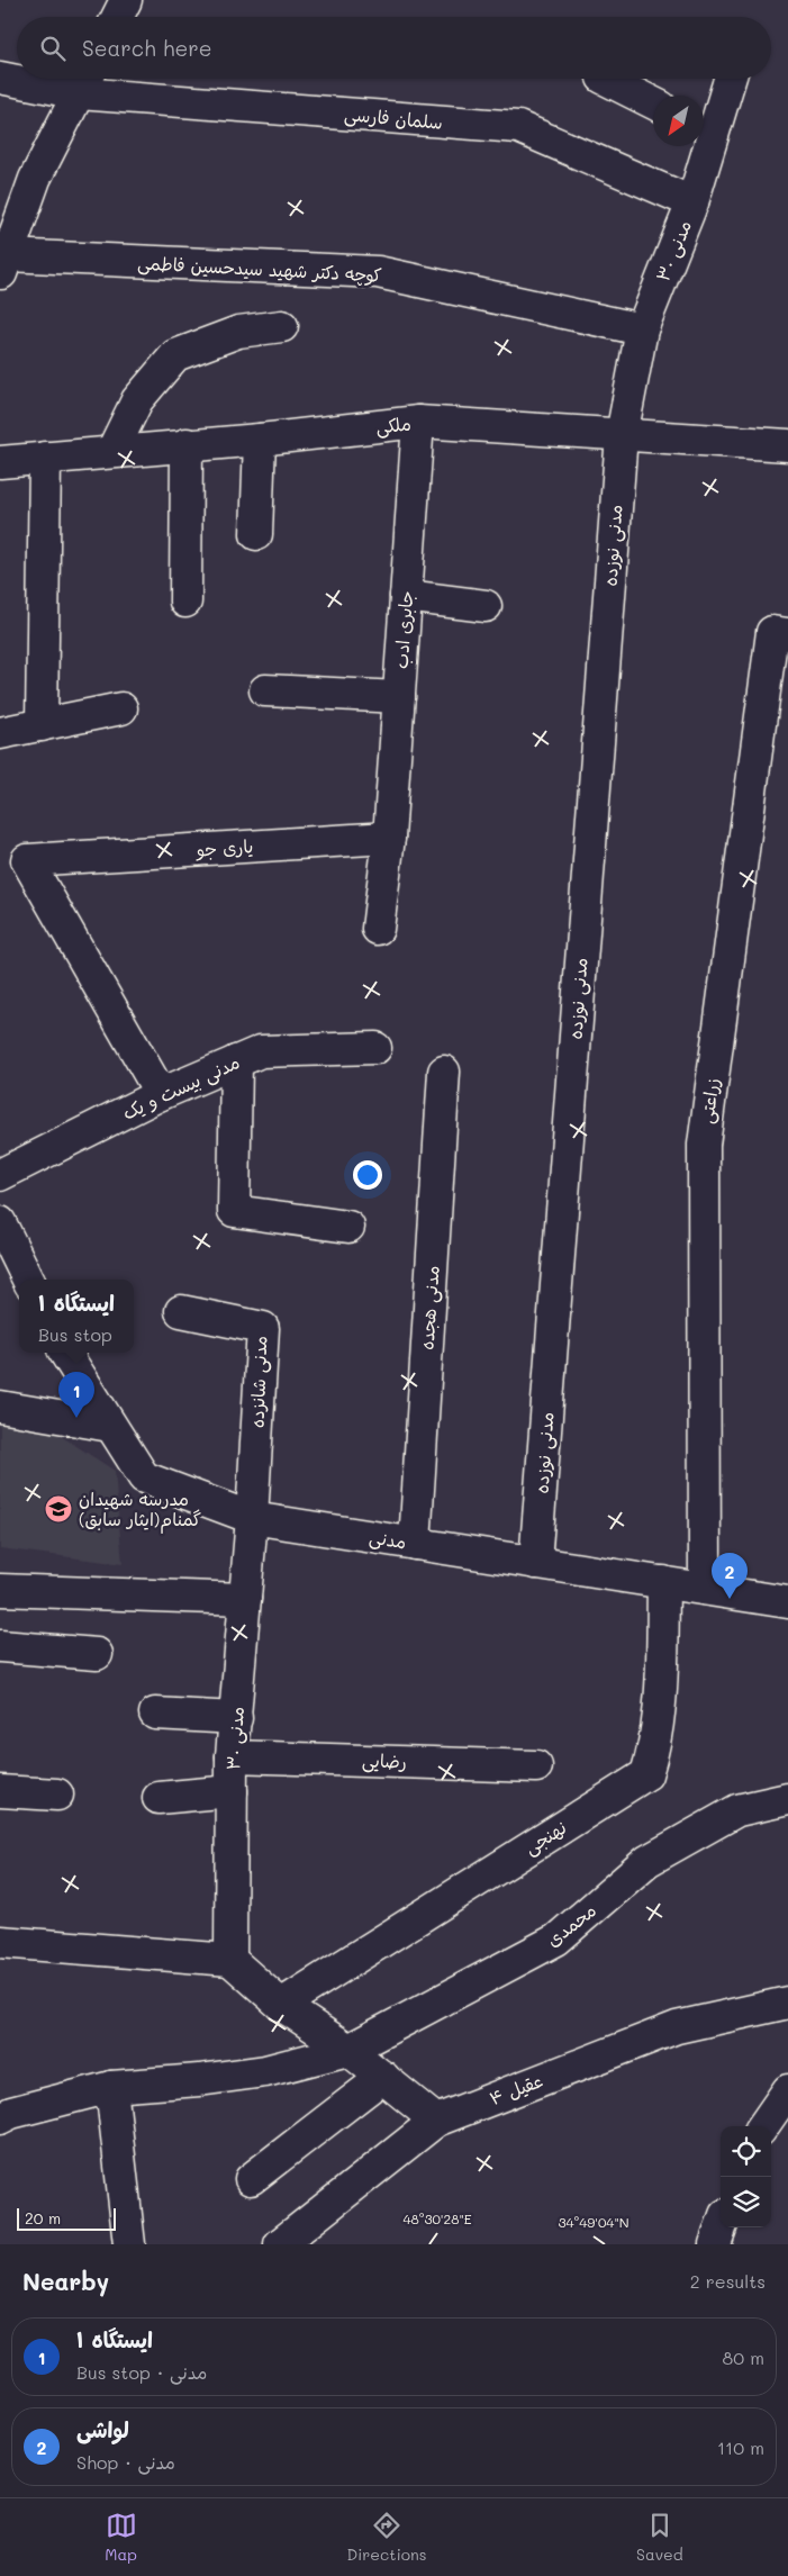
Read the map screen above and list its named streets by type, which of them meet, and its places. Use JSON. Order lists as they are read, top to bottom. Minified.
{"streets":{"street":["سلمان فارسی","مدنی ۳۰","کوچه دکتر شهید سیدحسین فاطمی","ملکی","مدنی نوزده","جابری ادب","یاری جو","مدنی بیست و یک","زراعتی","مدنی هجده","مدنی شانزده","مدنی","رضایی","نهنجی","محمدی","عقیل ۴"]},"crossings":[["سلمان فارسی","مدنی ۳۰"],["مدنی ۳۰","کوچه دکتر شهید سیدحسین فاطمی"],["مدنی ۳۰","ملکی"],["مدنی ۳۰","مدنی نوزده"],["مدنی ۳۰","مدنی شانزده"],["مدنی ۳۰","مدنی"],["مدنی ۳۰","رضایی"],["ملکی","مدنی نوزده"],["ملکی","جابری ادب"],["مدنی نوزده","مدنی"],["جابری ادب","یاری جو"],["یاری جو","مدنی بیست و یک"],["زراعتی","مدنی"],["مدنی هجده","مدنی"],["مدنی شانزده","مدنی"],["مدنی","نهنجی"]],"places":{"school or university":["مدرسه شهیدان گمنام(ایثار سابق)"]},"scale_bar":"20 m","north":"bottom left","page":{"search":"Search here","popup":["ایستگاه ۱","Bus stop"],"pins":["1","2"],"scale":"20 m","heading":["Nearby","2 results"],"list":[{"mark":"1","name":"ایستگاه ۱","note":"Bus stop · مدنی","value":"80 m"},{"mark":"2","name":"لواشی","note":"Shop · مدنی","value":"110 m"}],"nav":["Map","Directions","Saved"]},"coordinates":["48°30'28\"E","34°49'04\"N"]}
